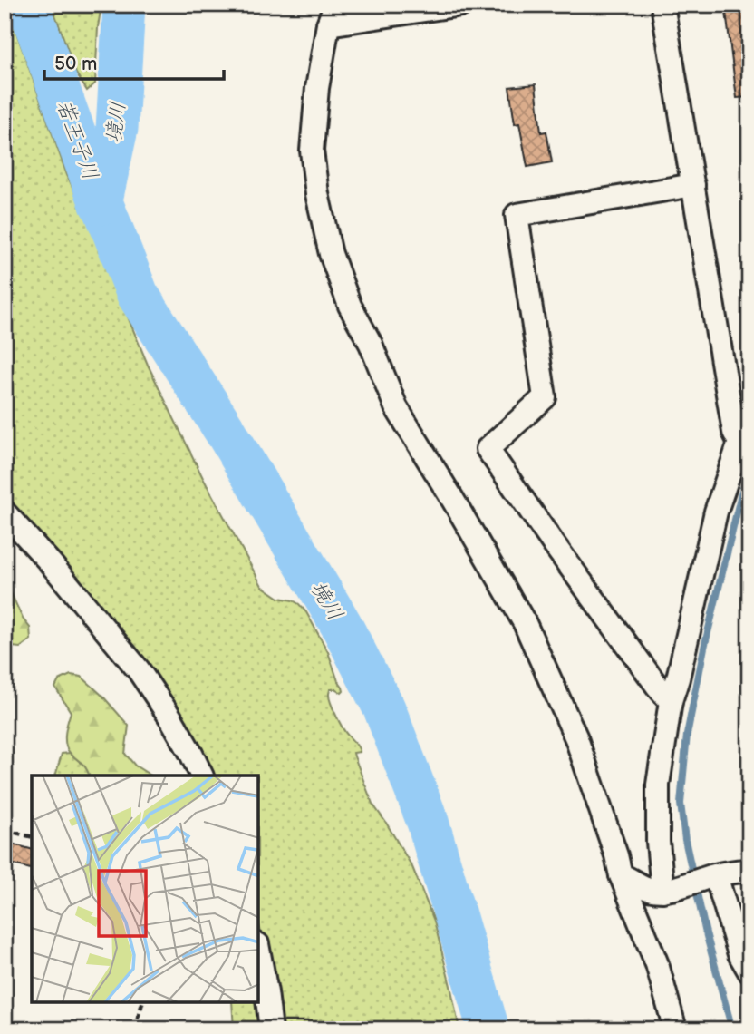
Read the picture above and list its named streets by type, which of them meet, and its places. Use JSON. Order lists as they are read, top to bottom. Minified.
{"water":["境川","若王子川"],"scale_bar":"50 m"}
